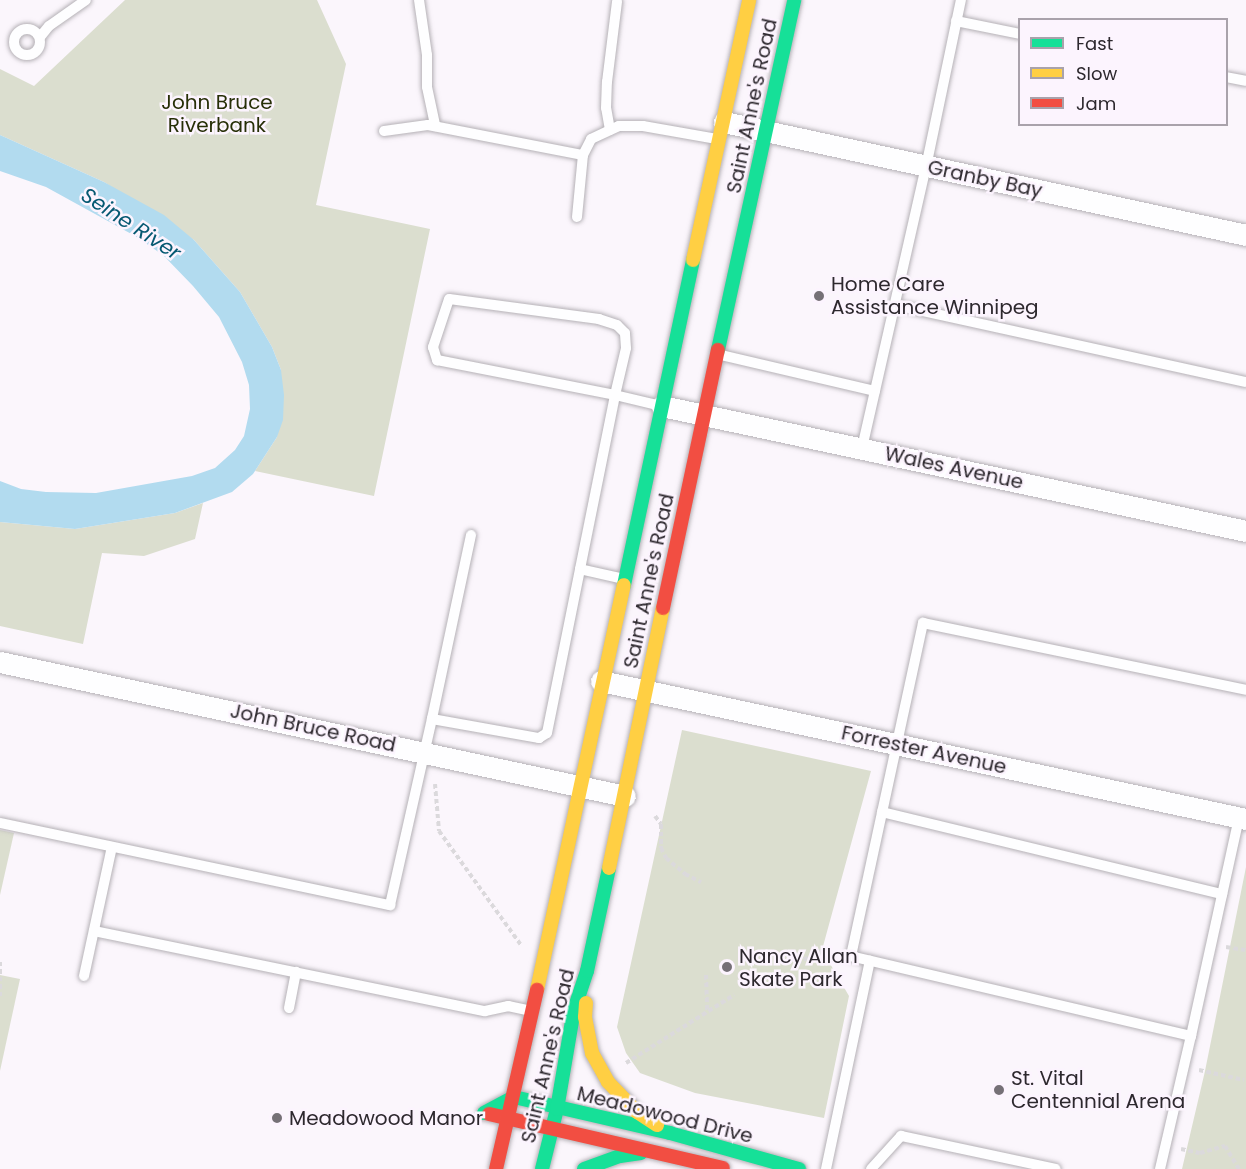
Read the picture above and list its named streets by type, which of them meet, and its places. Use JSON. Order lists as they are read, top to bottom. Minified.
{"streets":{"main road":["Saint Anne's Road","Meadowood Drive"],"street":["Granby Bay","Wales Avenue","John Bruce Road","Forrester Avenue"]},"crossings":[["Saint Anne's Road","Granby Bay"],["Saint Anne's Road","Wales Avenue"],["Saint Anne's Road","John Bruce Road"],["Saint Anne's Road","Forrester Avenue"],["Saint Anne's Road","Meadowood Drive"]],"water":["Seine River"],"parks":["John Bruce Riverbank"],"places":["Home Care Assistance Winnipeg","Nancy Allan Skate Park","St. Vital Centennial Arena","Meadowood Manor"],"legend":["Fast","Slow","Jam"]}
